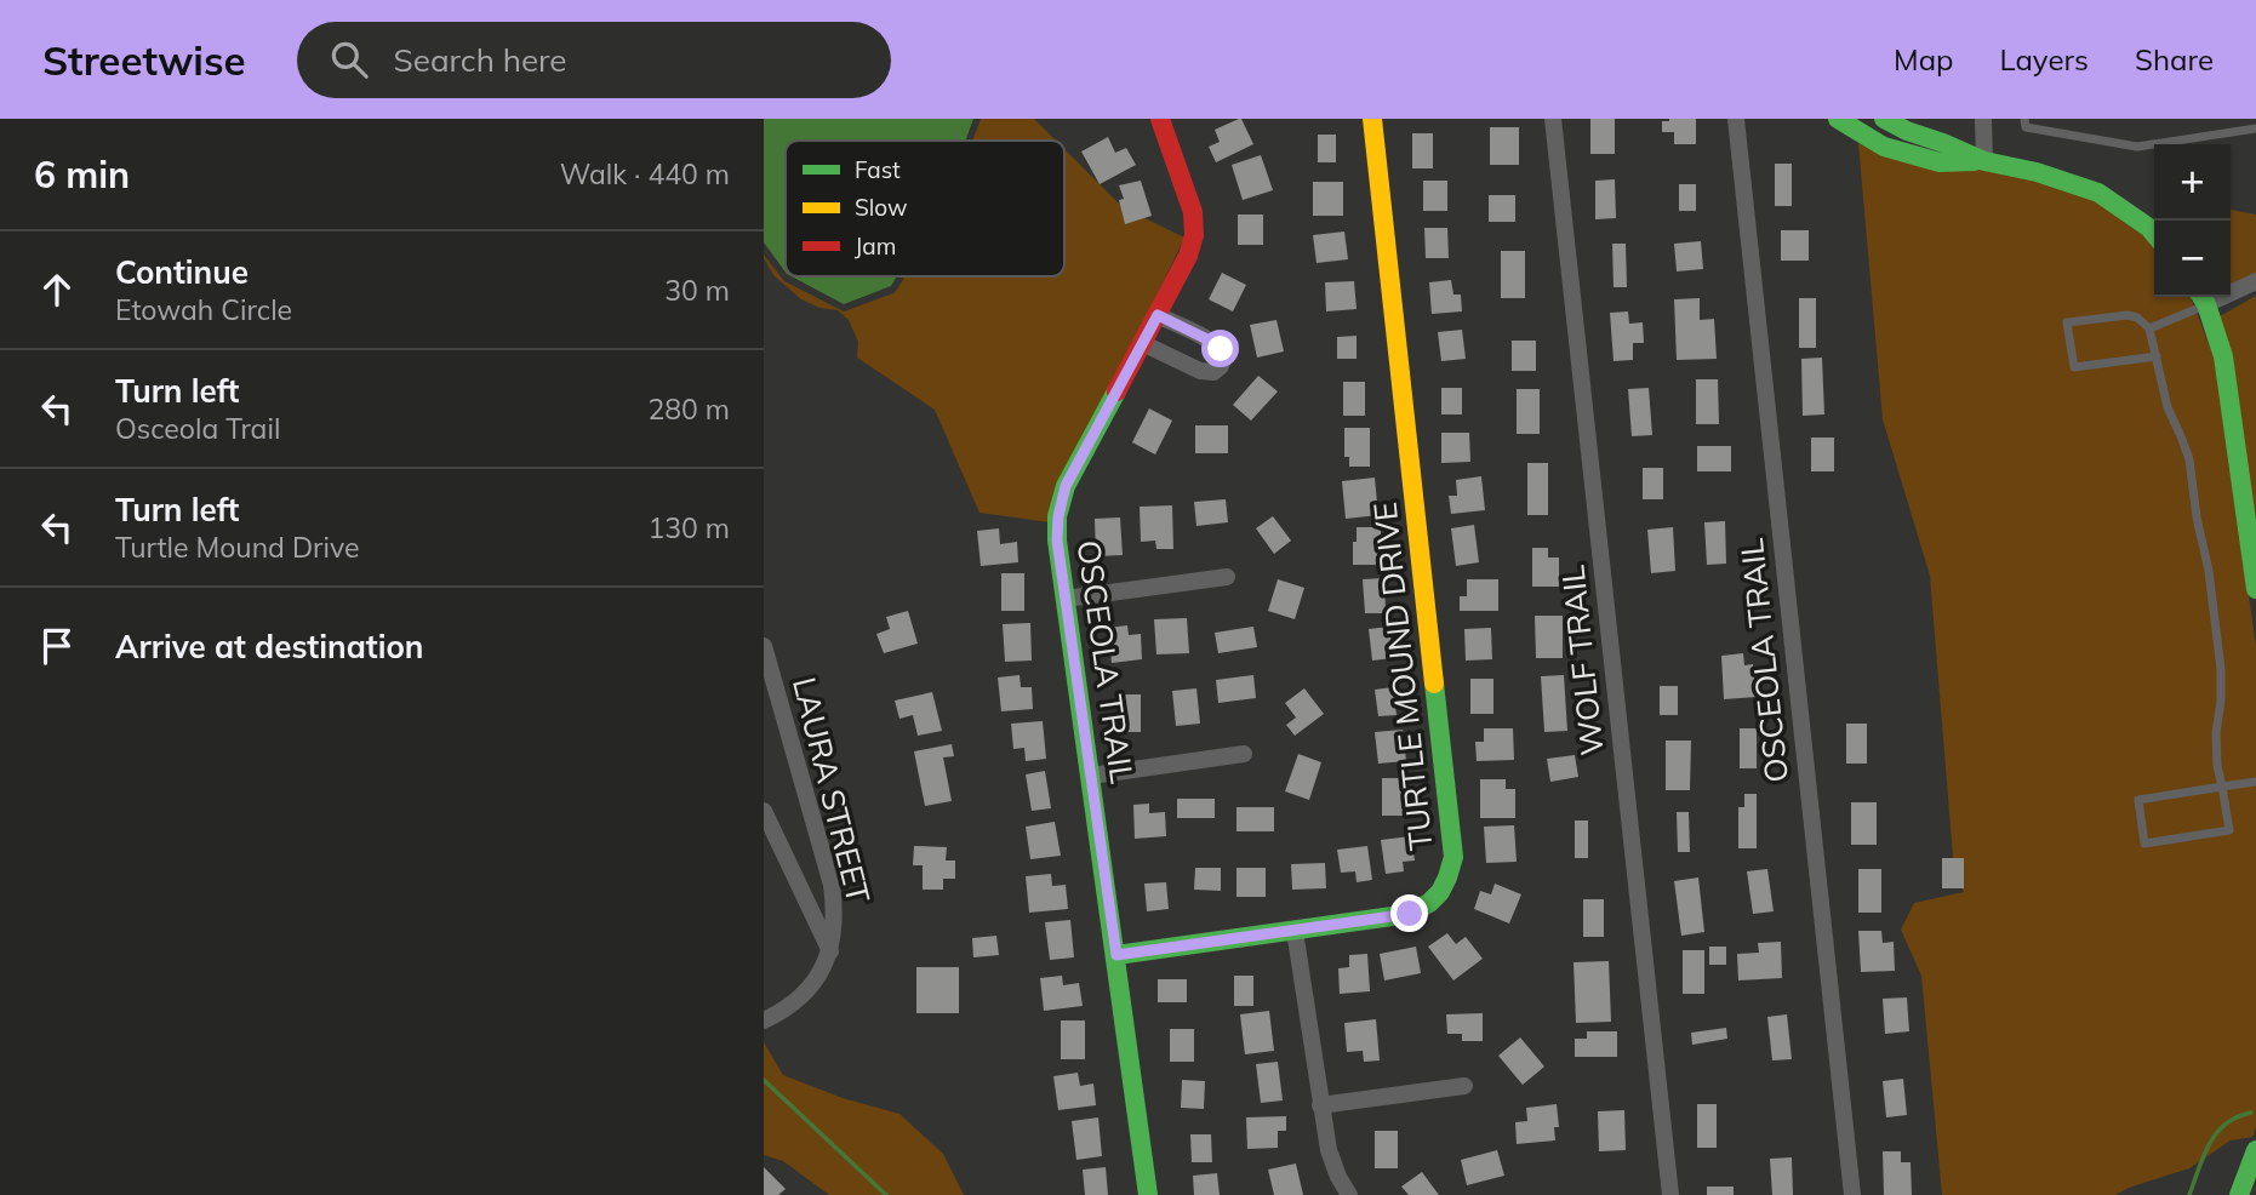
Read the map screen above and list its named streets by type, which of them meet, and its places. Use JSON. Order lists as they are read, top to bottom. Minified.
{"streets":{"street":["WOLF TRAIL","OSCEOLA TRAIL","TURTLE MOUND DRIVE","LAURA STREET"]},"crossings":[["OSCEOLA TRAIL","TURTLE MOUND DRIVE"]],"legend":["Fast","Slow","Jam"],"page":{"header":"Streetwise","search":"Search here","nav":["Map","Layers","Share"],"heading":["6 min","Walk · 440 m"],"map_buttons":["+","−"],"list":[["Continue","Etowah Circle","30 m"],["Turn left","Osceola Trail","280 m"],["Turn left","Turtle Mound Drive","130 m"],"Arrive at destination"]}}
